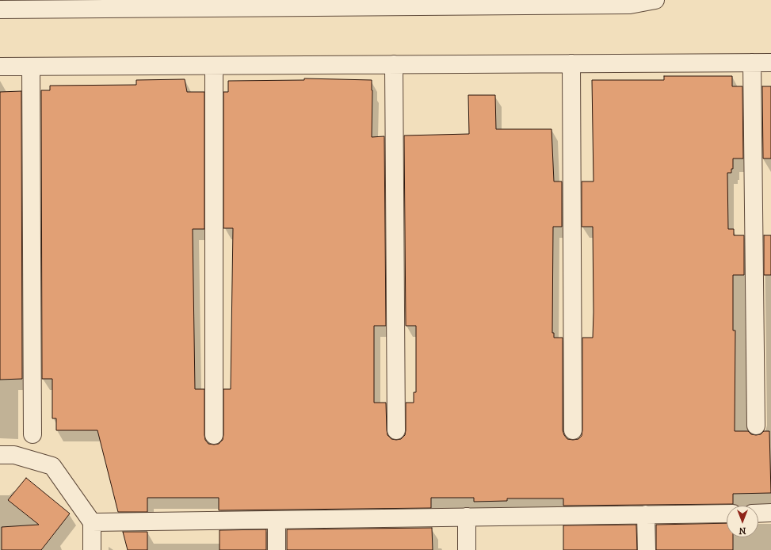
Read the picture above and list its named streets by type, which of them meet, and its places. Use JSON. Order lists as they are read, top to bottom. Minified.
{"north":"bottom"}
